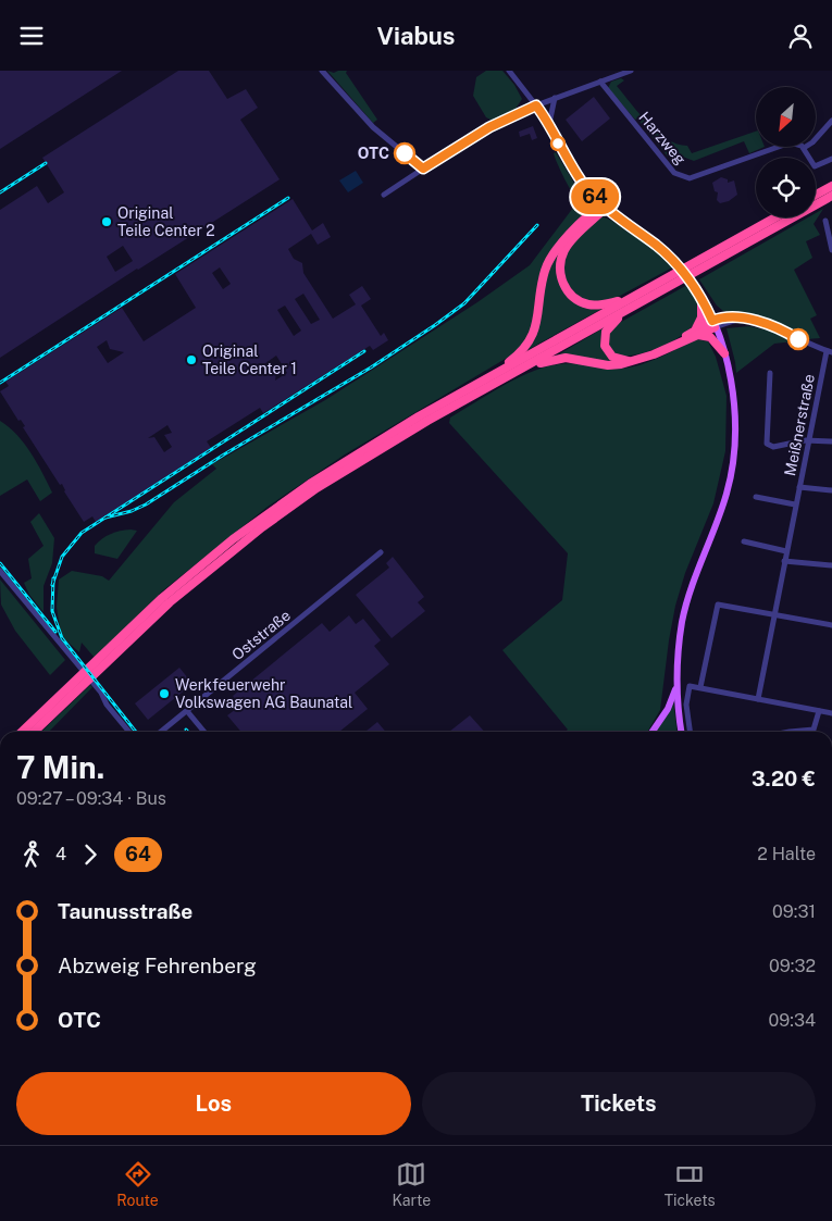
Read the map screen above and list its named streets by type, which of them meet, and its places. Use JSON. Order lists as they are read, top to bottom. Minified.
{"streets":{"street":["Harzweg","Meißnerstraße","Oststraße"]},"places":["OTC","Original Teile Center 2","Original Teile Center 1","Werkfeuerwehr Volkswagen AG Baunatal"],"lines":["bus line 64"],"north":"bottom left","page":{"header":"Viabus","on_map":"64","heading":["7 Min.","09:27 – 09:34 · Bus","3.20 €"],"legs":["4","64","2 Halte"],"list":[{"name":"Taunusstraße","value":"09:31"},{"name":"Abzweig Fehrenberg","value":"09:32"},{"name":"OTC","value":"09:34"}],"buttons":["Los","Tickets"],"tabs":["Route","Karte","Tickets"]}}
